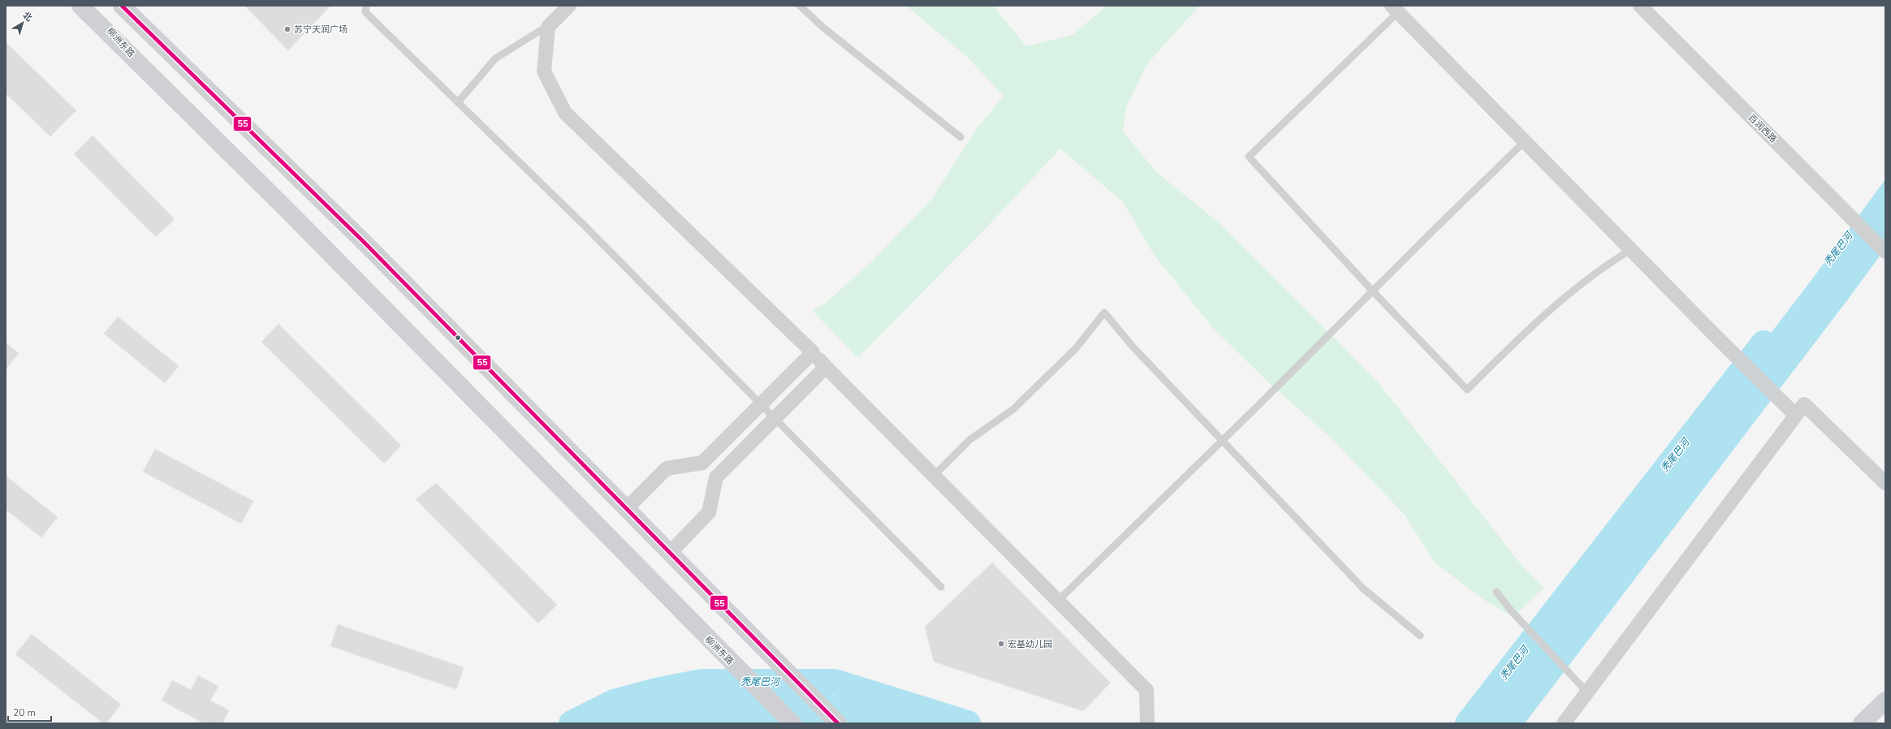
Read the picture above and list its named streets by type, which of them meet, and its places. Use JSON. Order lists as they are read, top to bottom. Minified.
{"streets":{"main road":["柳洲东路"],"street":["百润西路"]},"water":["秃尾巴河"],"places":["苏宁天润广场","宏基幼儿园"],"lines":["transit line 55"],"scale_bar":"20 m","north":"top right"}
